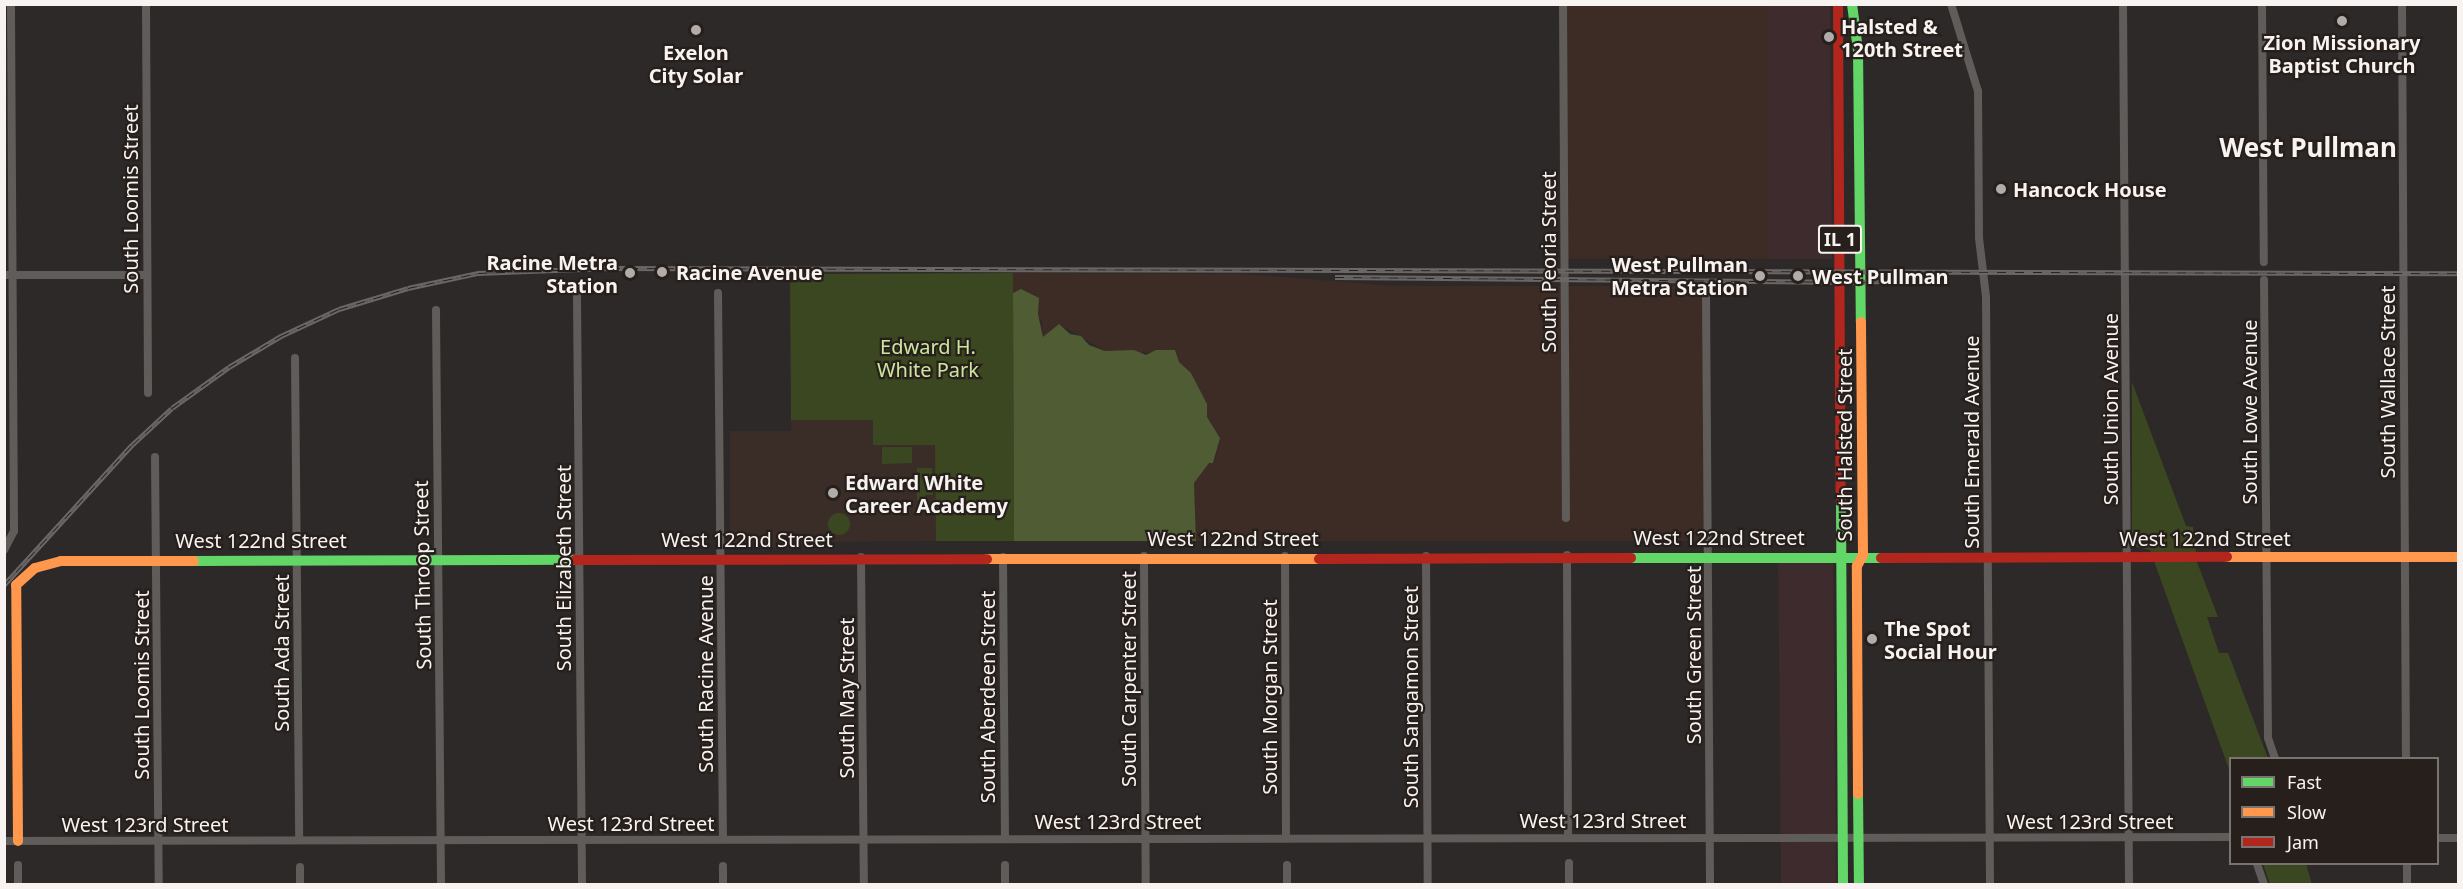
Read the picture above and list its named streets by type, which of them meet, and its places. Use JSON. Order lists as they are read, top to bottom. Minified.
{"streets":{"street":["South Loomis Street","IL 1","South Peoria Street","South Wallace Street","South Union Avenue","South Lowe Avenue","South Emerald Avenue","South Halsted Street","West 122nd Street","South Elizabeth Street","South Throop Street","South Ada Street","South Green Street","South Racine Avenue","South Carpenter Street","South Aberdeen Street","South Morgan Street","South Sangamon Street","South May Street","West 123rd Street"]},"crossings":[["South Loomis Street","West 122nd Street"],["South Loomis Street","West 123rd Street"],["South Wallace Street","West 122nd Street"],["South Union Avenue","West 122nd Street"],["South Union Avenue","West 123rd Street"],["South Lowe Avenue","West 122nd Street"],["South Emerald Avenue","West 122nd Street"],["South Emerald Avenue","West 123rd Street"],["South Halsted Street","West 122nd Street"],["South Halsted Street","West 123rd Street"],["West 122nd Street","South Elizabeth Street"],["West 122nd Street","South Throop Street"],["West 122nd Street","South Ada Street"],["West 122nd Street","South Green Street"],["West 122nd Street","South Racine Avenue"],["West 122nd Street","South Carpenter Street"],["West 122nd Street","South Aberdeen Street"],["West 122nd Street","South Morgan Street"],["West 122nd Street","South Sangamon Street"],["West 122nd Street","South May Street"],["West 122nd Street","West 123rd Street"],["South Elizabeth Street","West 123rd Street"],["South Throop Street","West 123rd Street"],["South Ada Street","West 123rd Street"],["South Green Street","West 123rd Street"],["South Racine Avenue","West 123rd Street"],["South Carpenter Street","West 123rd Street"],["South Aberdeen Street","West 123rd Street"],["South Morgan Street","West 123rd Street"],["South Sangamon Street","West 123rd Street"],["South May Street","West 123rd Street"]],"districts":["West Pullman"],"parks":["Edward H. White Park"],"places":["Zion Missionary Baptist Church","Exelon City Solar","Halsted & 120th Street","Hancock House","Racine Avenue","Racine Metra Station","West Pullman Metra Station","West Pullman","Edward White Career Academy","The Spot Social Hour"],"legend":["Fast","Slow","Jam"]}
